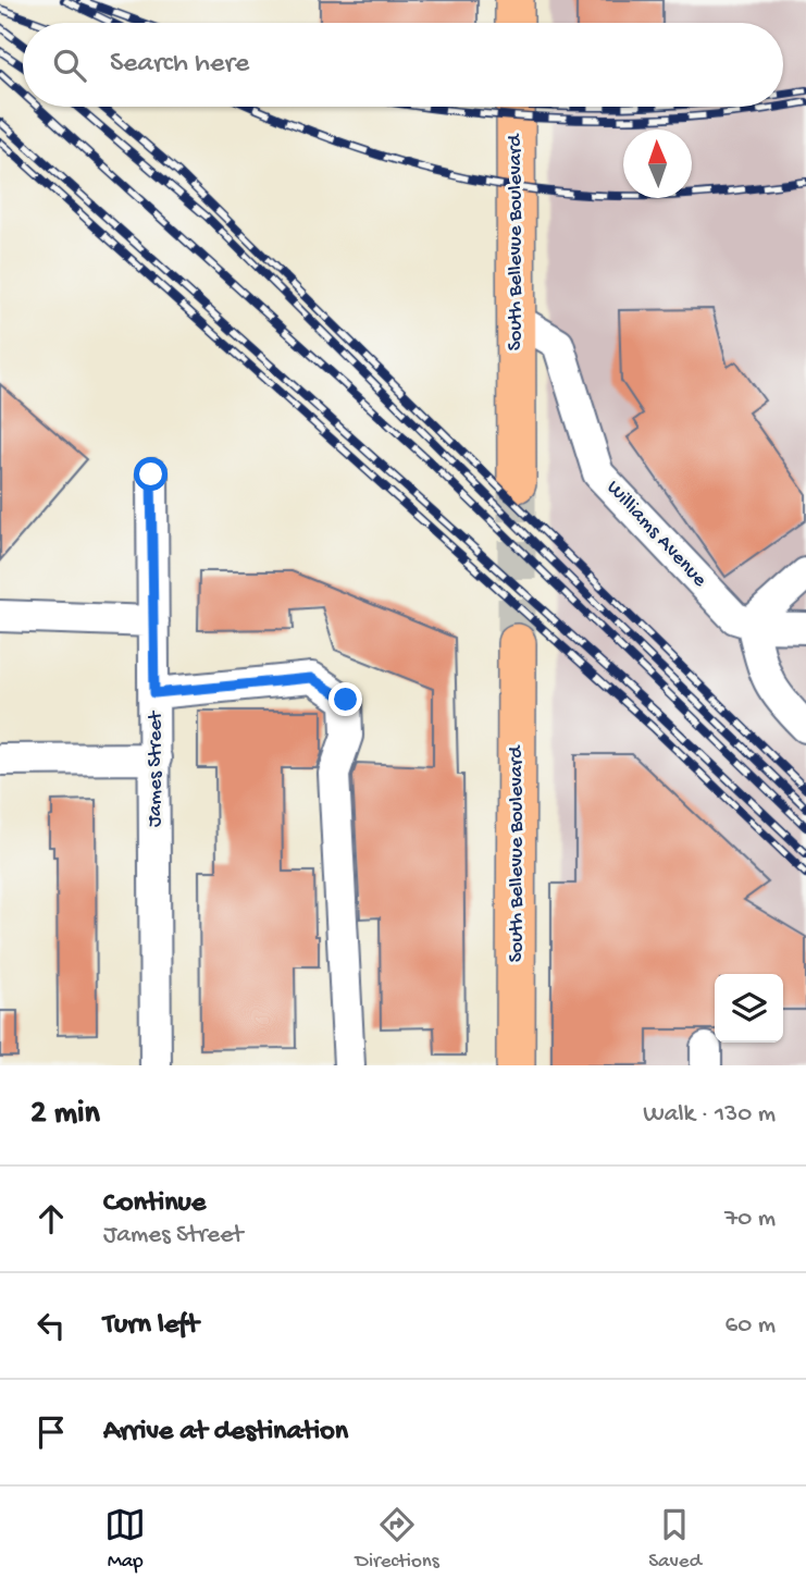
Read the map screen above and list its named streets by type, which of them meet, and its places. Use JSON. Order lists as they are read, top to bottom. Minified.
{"streets":{"main road":["South Bellevue Boulevard"],"street":["Williams Avenue","James Street"]},"crossings":[["South Bellevue Boulevard","Williams Avenue"]],"north":"top","page":{"search":"Search here","heading":["2 min","Walk · 130 m"],"list":[["Continue","James Street","70 m"],["Turn left","60 m"],"Arrive at destination"],"nav":["Map","Directions","Saved"]}}
